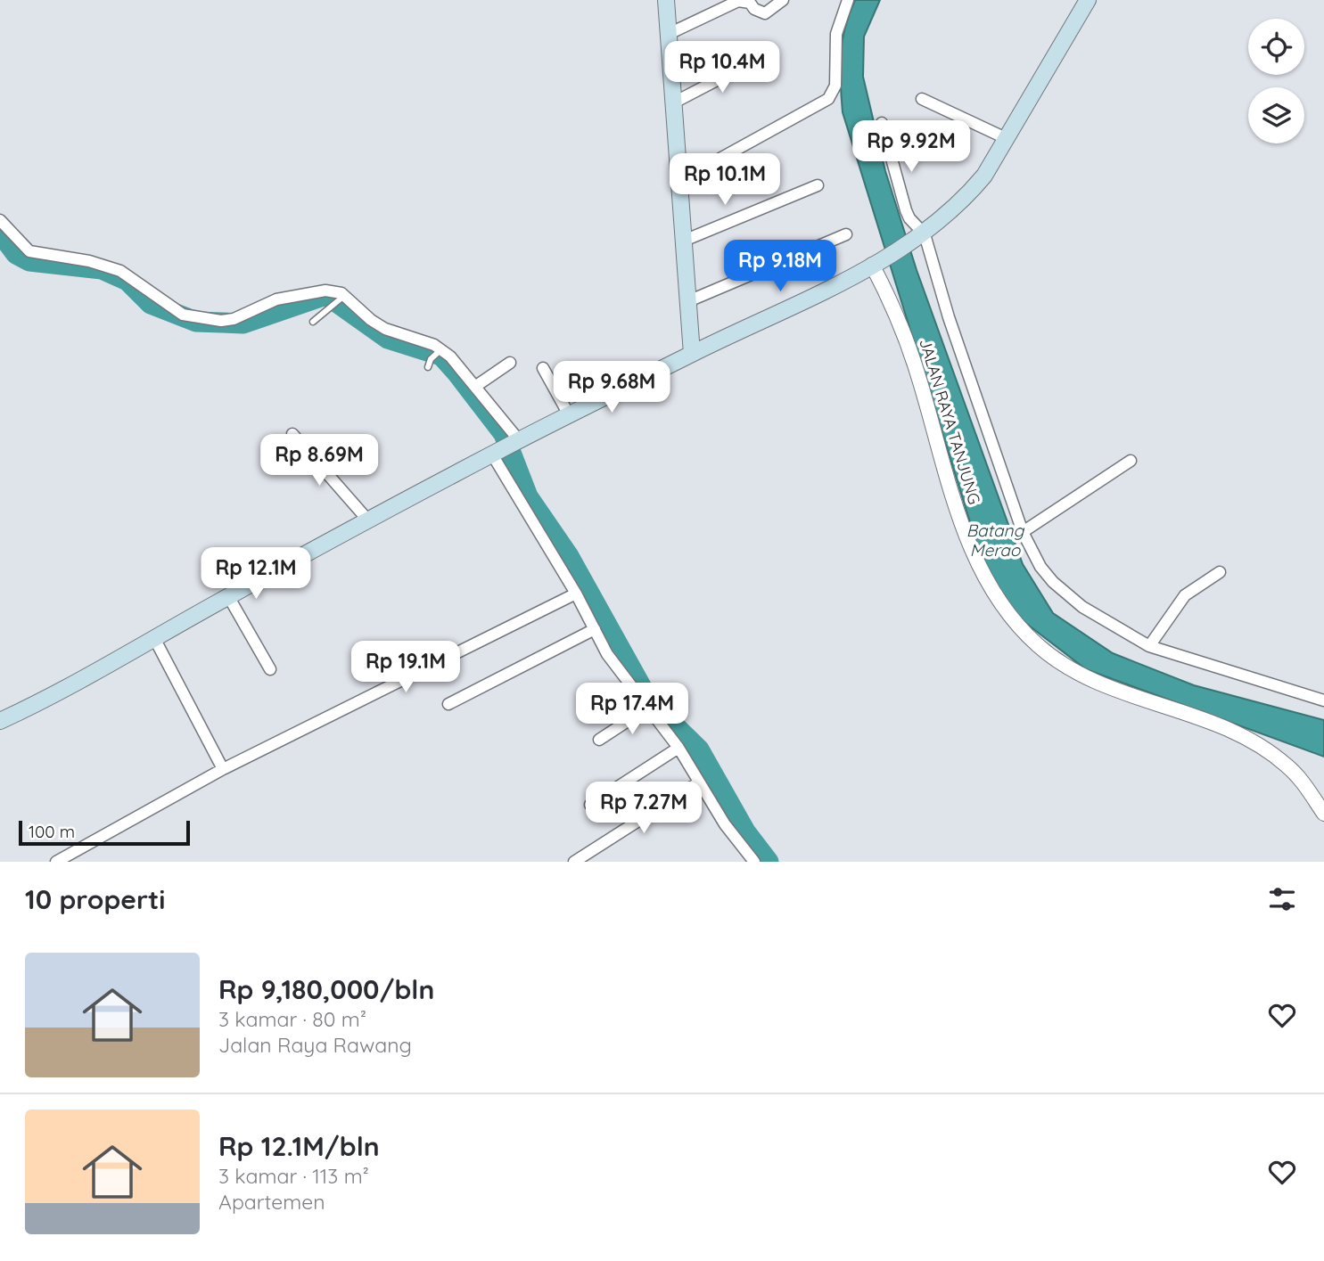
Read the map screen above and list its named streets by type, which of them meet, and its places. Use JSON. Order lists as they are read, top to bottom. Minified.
{"streets":{"street":["JALAN RAYA TANJUNG"]},"water":["Batang Merao"],"scale_bar":"100 m","page":{"price":["Rp 10.4M","Rp 9.92M","Rp 10.1M","Rp 9.18M","Rp 9.68M","Rp 8.69M","Rp 12.1M","Rp 19.1M","Rp 17.4M","Rp 7.27M"],"scale":"100 m","heading":"10 properti","list":[{"name":"Rp 9,180,000/bln","note":"3 kamar · 80 m² · Jalan Raya Rawang"},{"name":"Rp 12.1M/bln","note":"3 kamar · 113 m² · Apartemen"}]}}
